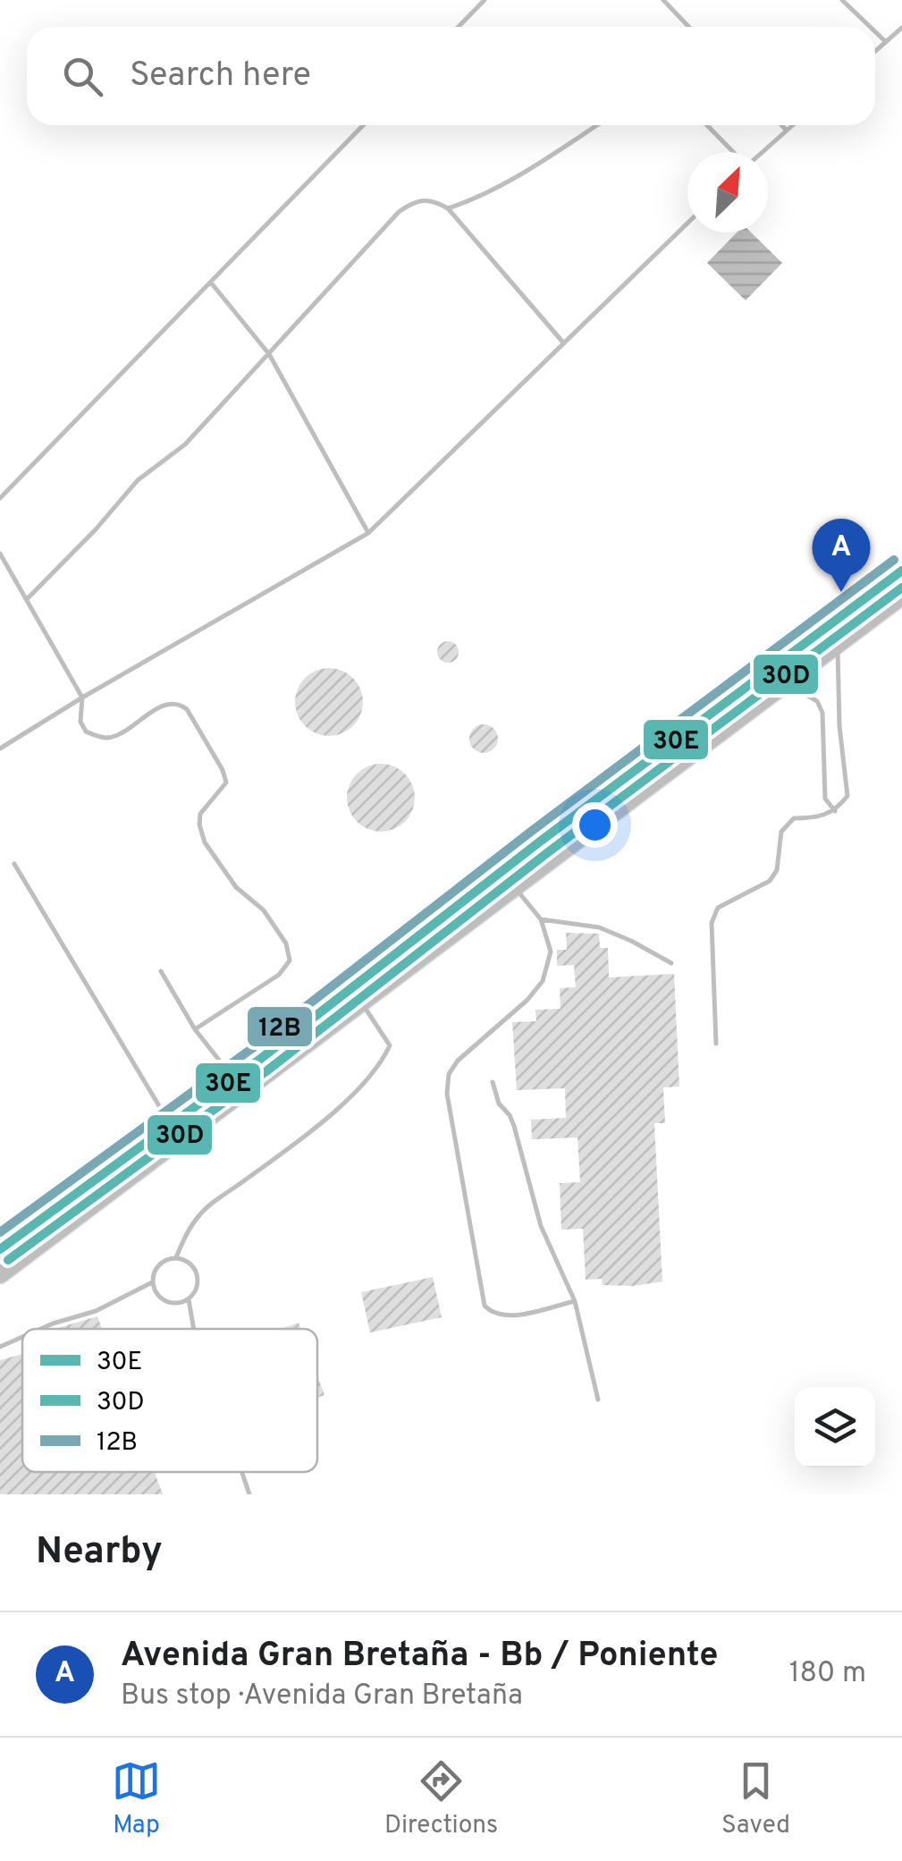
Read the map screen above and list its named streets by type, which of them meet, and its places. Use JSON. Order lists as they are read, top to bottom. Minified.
{"lines":["transit line 12B","transit line 30E","transit line 30D"],"legend":["30E","30D","12B"],"north":"top right","page":{"search":"Search here","pins":"A","heading":"Nearby","list":[{"mark":"A","name":"Avenida Gran Bretaña - Bb / Poniente","note":"Bus stop · Avenida Gran Bretaña","value":"180 m"}],"nav":["Map","Directions","Saved"]}}
